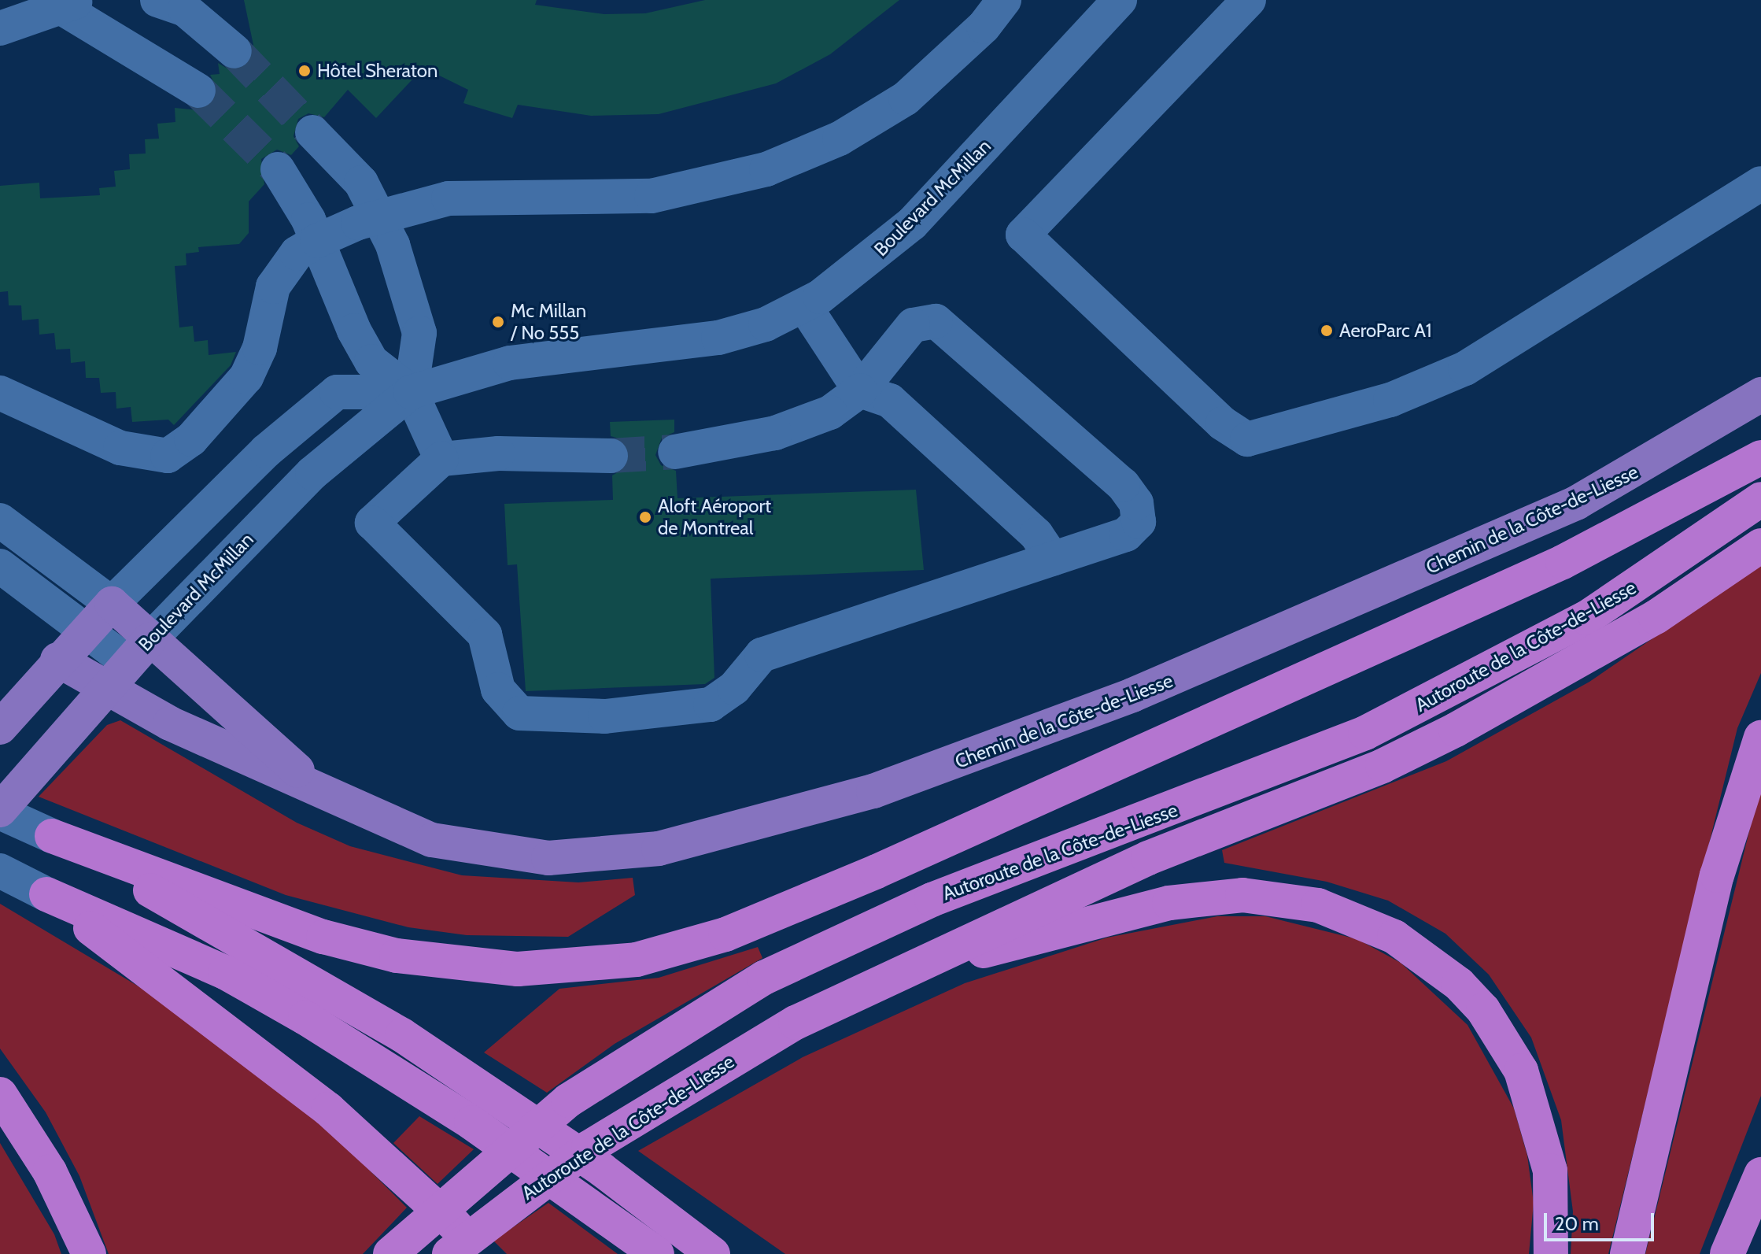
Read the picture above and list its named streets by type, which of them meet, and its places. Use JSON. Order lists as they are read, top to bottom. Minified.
{"streets":{"highway":["Autoroute de la Côte-de-Liesse"],"main road":["Boulevard McMillan","Chemin de la Côte-de-Liesse"]},"crossings":[["Boulevard McMillan","Chemin de la Côte-de-Liesse"]],"places":["Hôtel Sheraton","Mc Millan / No 555","AeroParc A1","Aloft Aéroport de Montreal"],"scale_bar":"20 m"}
